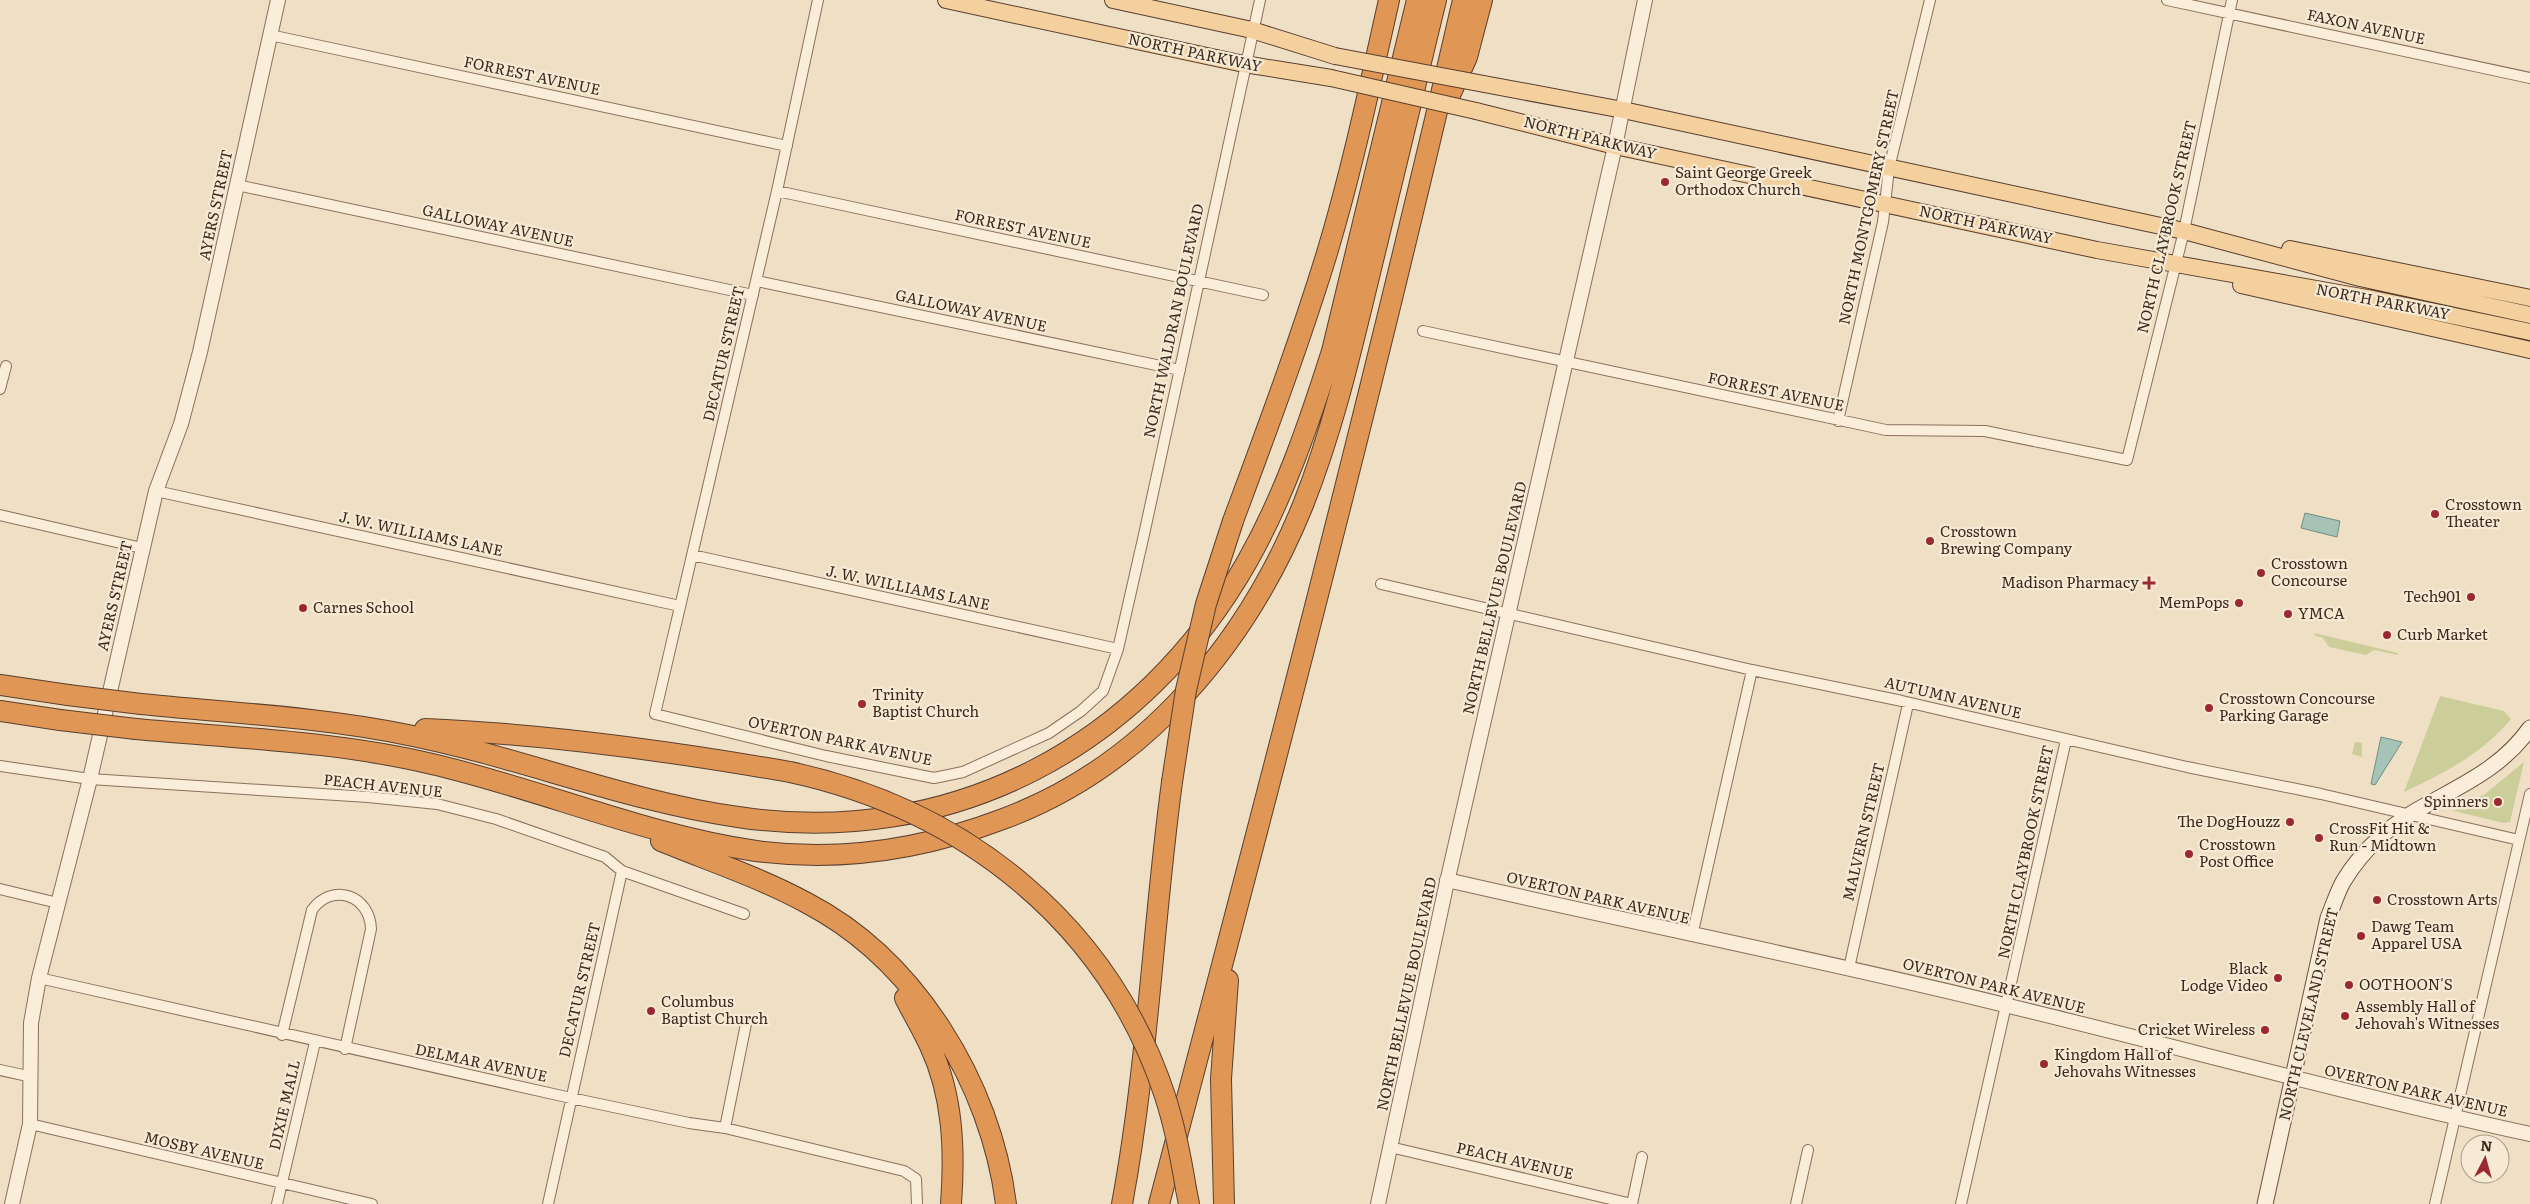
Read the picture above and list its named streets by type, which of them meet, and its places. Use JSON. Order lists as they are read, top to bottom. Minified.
{"streets":{"main road":["NORTH PARKWAY","NORTH CLEVELAND STREET"],"street":["FAXON AVENUE","FORREST AVENUE","AYERS STREET","NORTH MONTGOMERY STREET","GALLOWAY AVENUE","NORTH CLAYBROOK STREET","NORTH WALDRAN BOULEVARD","DECATUR STREET","J. W. WILLIAMS LANE","NORTH BELLEVUE BOULEVARD","AUTUMN AVENUE","OVERTON PARK AVENUE","PEACH AVENUE","MALVERN STREET","DELMAR AVENUE","DIXIE MALL","MOSBY AVENUE"]},"crossings":[["FAXON AVENUE","NORTH CLAYBROOK STREET"],["NORTH PARKWAY","NORTH MONTGOMERY STREET"],["NORTH PARKWAY","NORTH CLAYBROOK STREET"],["NORTH PARKWAY","NORTH WALDRAN BOULEVARD"],["NORTH PARKWAY","NORTH BELLEVUE BOULEVARD"],["FORREST AVENUE","AYERS STREET"],["FORREST AVENUE","NORTH MONTGOMERY STREET"],["FORREST AVENUE","NORTH CLAYBROOK STREET"],["FORREST AVENUE","NORTH WALDRAN BOULEVARD"],["FORREST AVENUE","DECATUR STREET"],["FORREST AVENUE","NORTH BELLEVUE BOULEVARD"],["AYERS STREET","GALLOWAY AVENUE"],["AYERS STREET","J. W. WILLIAMS LANE"],["AYERS STREET","PEACH AVENUE"],["AYERS STREET","DELMAR AVENUE"],["AYERS STREET","MOSBY AVENUE"],["GALLOWAY AVENUE","NORTH WALDRAN BOULEVARD"],["GALLOWAY AVENUE","DECATUR STREET"],["NORTH CLAYBROOK STREET","AUTUMN AVENUE"],["NORTH CLAYBROOK STREET","OVERTON PARK AVENUE"],["NORTH WALDRAN BOULEVARD","J. W. WILLIAMS LANE"],["NORTH WALDRAN BOULEVARD","OVERTON PARK AVENUE"],["DECATUR STREET","J. W. WILLIAMS LANE"],["DECATUR STREET","OVERTON PARK AVENUE"],["DECATUR STREET","PEACH AVENUE"],["DECATUR STREET","DELMAR AVENUE"],["J. W. WILLIAMS LANE","OVERTON PARK AVENUE"],["NORTH BELLEVUE BOULEVARD","AUTUMN AVENUE"],["NORTH BELLEVUE BOULEVARD","OVERTON PARK AVENUE"],["NORTH BELLEVUE BOULEVARD","PEACH AVENUE"],["AUTUMN AVENUE","MALVERN STREET"],["AUTUMN AVENUE","NORTH CLEVELAND STREET"],["OVERTON PARK AVENUE","MALVERN STREET"],["OVERTON PARK AVENUE","NORTH CLEVELAND STREET"],["DELMAR AVENUE","DIXIE MALL"],["DIXIE MALL","MOSBY AVENUE"]],"places":{"other":["Saint George Greek Orthodox Church","Crosstown Theater","Crosstown Brewing Company","Crosstown Concourse","Tech901","MemPops","Carnes School","YMCA","Curb Market","Trinity Baptist Church","Crosstown Concourse Parking Garage","Spinners","The DogHouzz","CrossFit Hit & Run - Midtown","Crosstown Post Office","Crosstown Arts","Dawg Team Apparel USA","Black Lodge Video","OOTHOON'S","Columbus Baptist Church","Assembly Hall of Jehovah's Witnesses","Cricket Wireless","Kingdom Hall of Jehovahs Witnesses"],"health":["Madison Pharmacy"]},"north":"top"}
